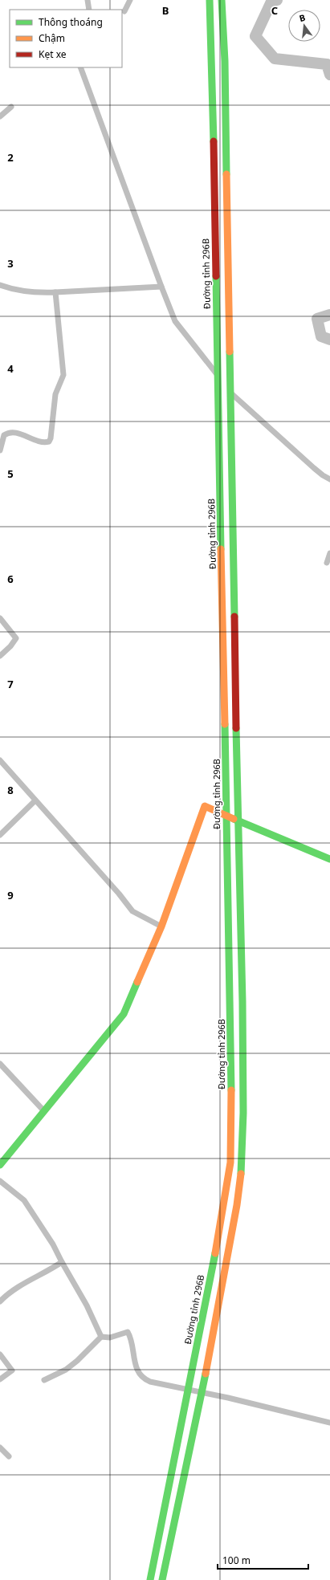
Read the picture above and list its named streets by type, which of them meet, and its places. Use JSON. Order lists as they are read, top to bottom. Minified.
{"streets":{"main road":["Đường tỉnh 296B"]},"legend":["Thông thoáng","Chậm","Kẹt xe"],"scale_bar":"100 m","north":"top","grid":{"columns":["B","C"],"rows":["2","3","4","5","6","7","8","9"]}}
